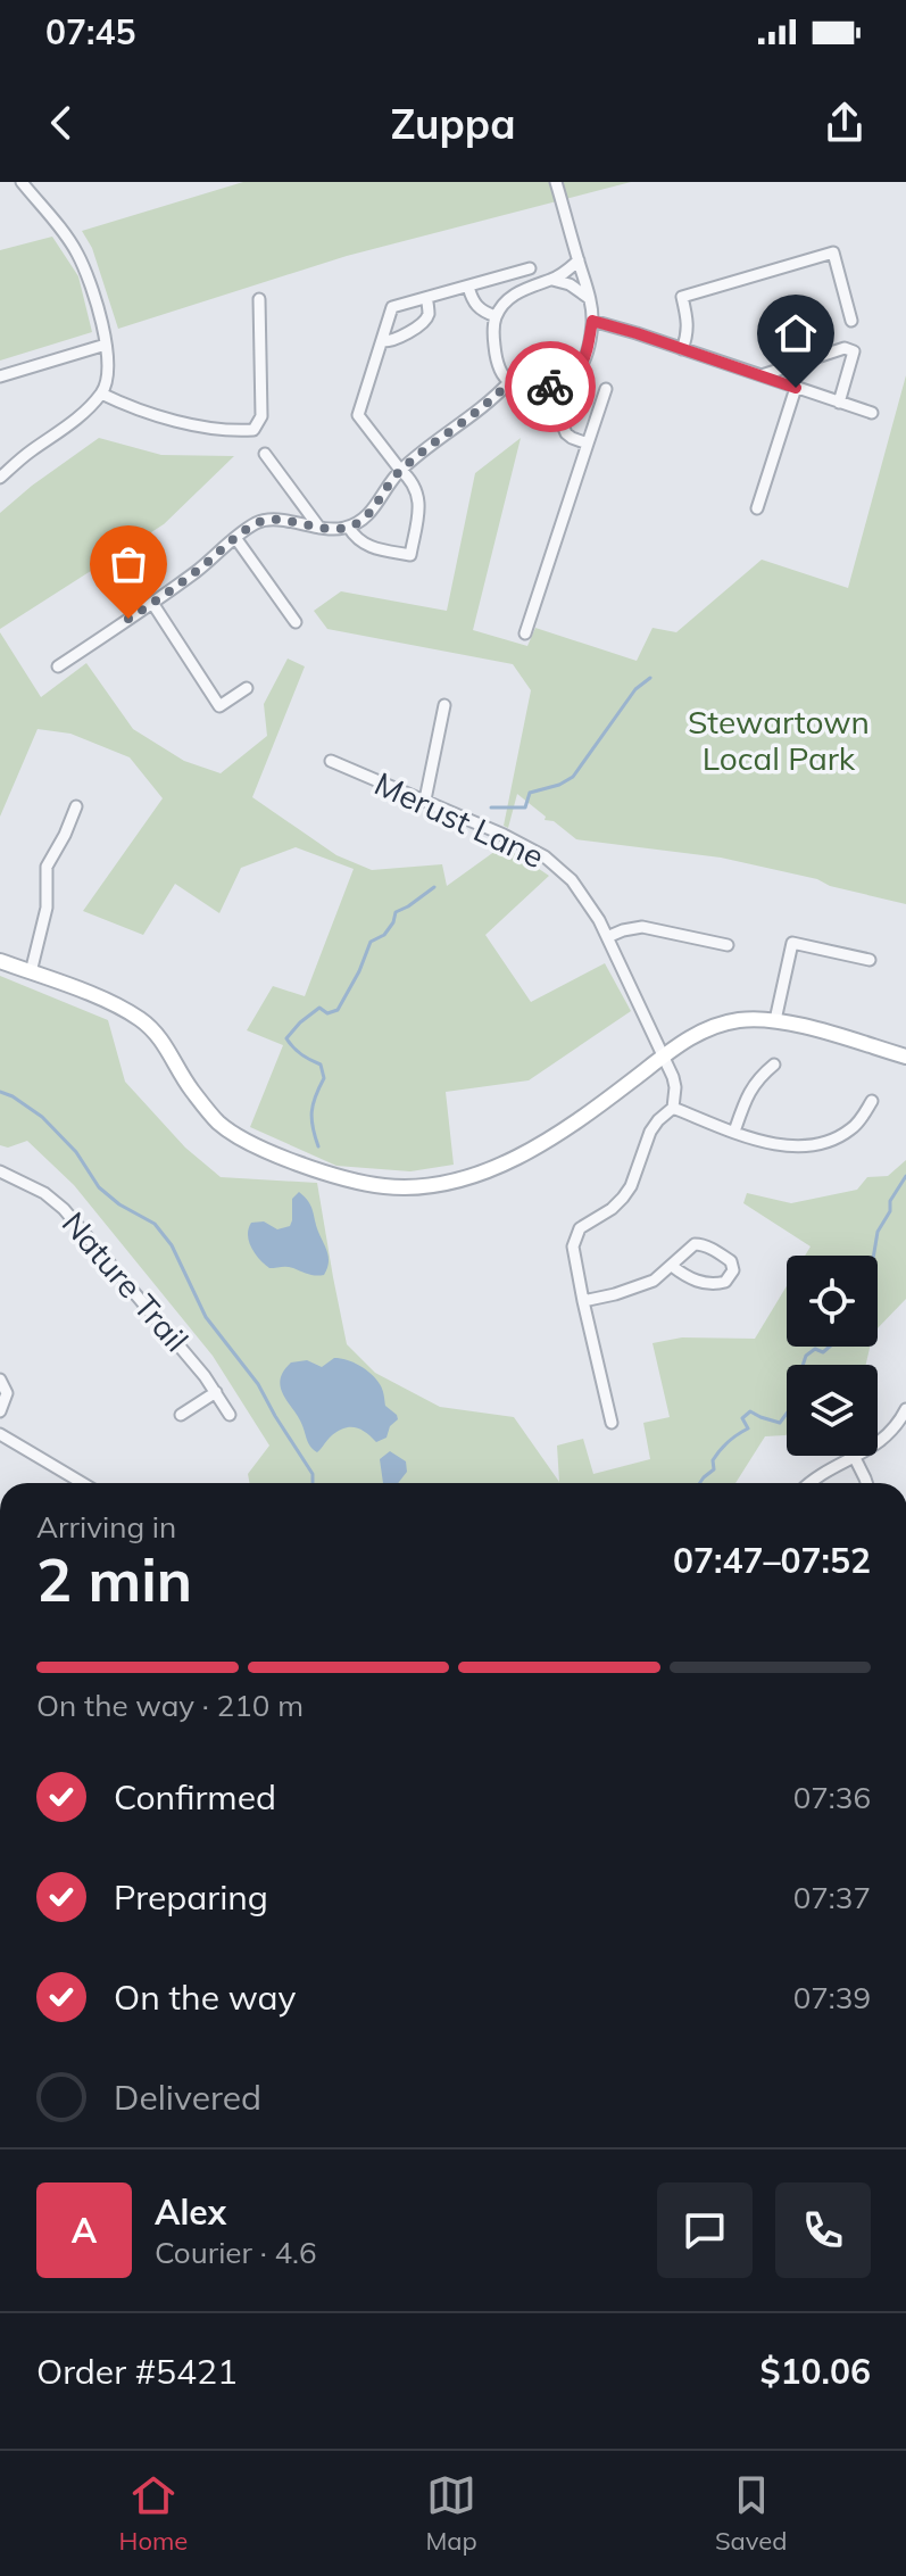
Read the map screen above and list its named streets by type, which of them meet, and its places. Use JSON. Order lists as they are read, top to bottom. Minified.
{"streets":{"street":["Merust Lane","Nature Trail"]},"parks":["Stewartown Local Park"],"page":{"status":"07:45","header":"Zuppa","heading":["2 min","Arriving in","07:47–07:52"],"panel":["Alex","Courier · 4.6","Order #5421","$10.06"],"bar":"On the way · 210 m","list":[["Confirmed","07:36"],["Preparing","07:37"],["On the way","07:39"],"Delivered"],"round":"A","tabs":["Home","Map","Saved"]}}
